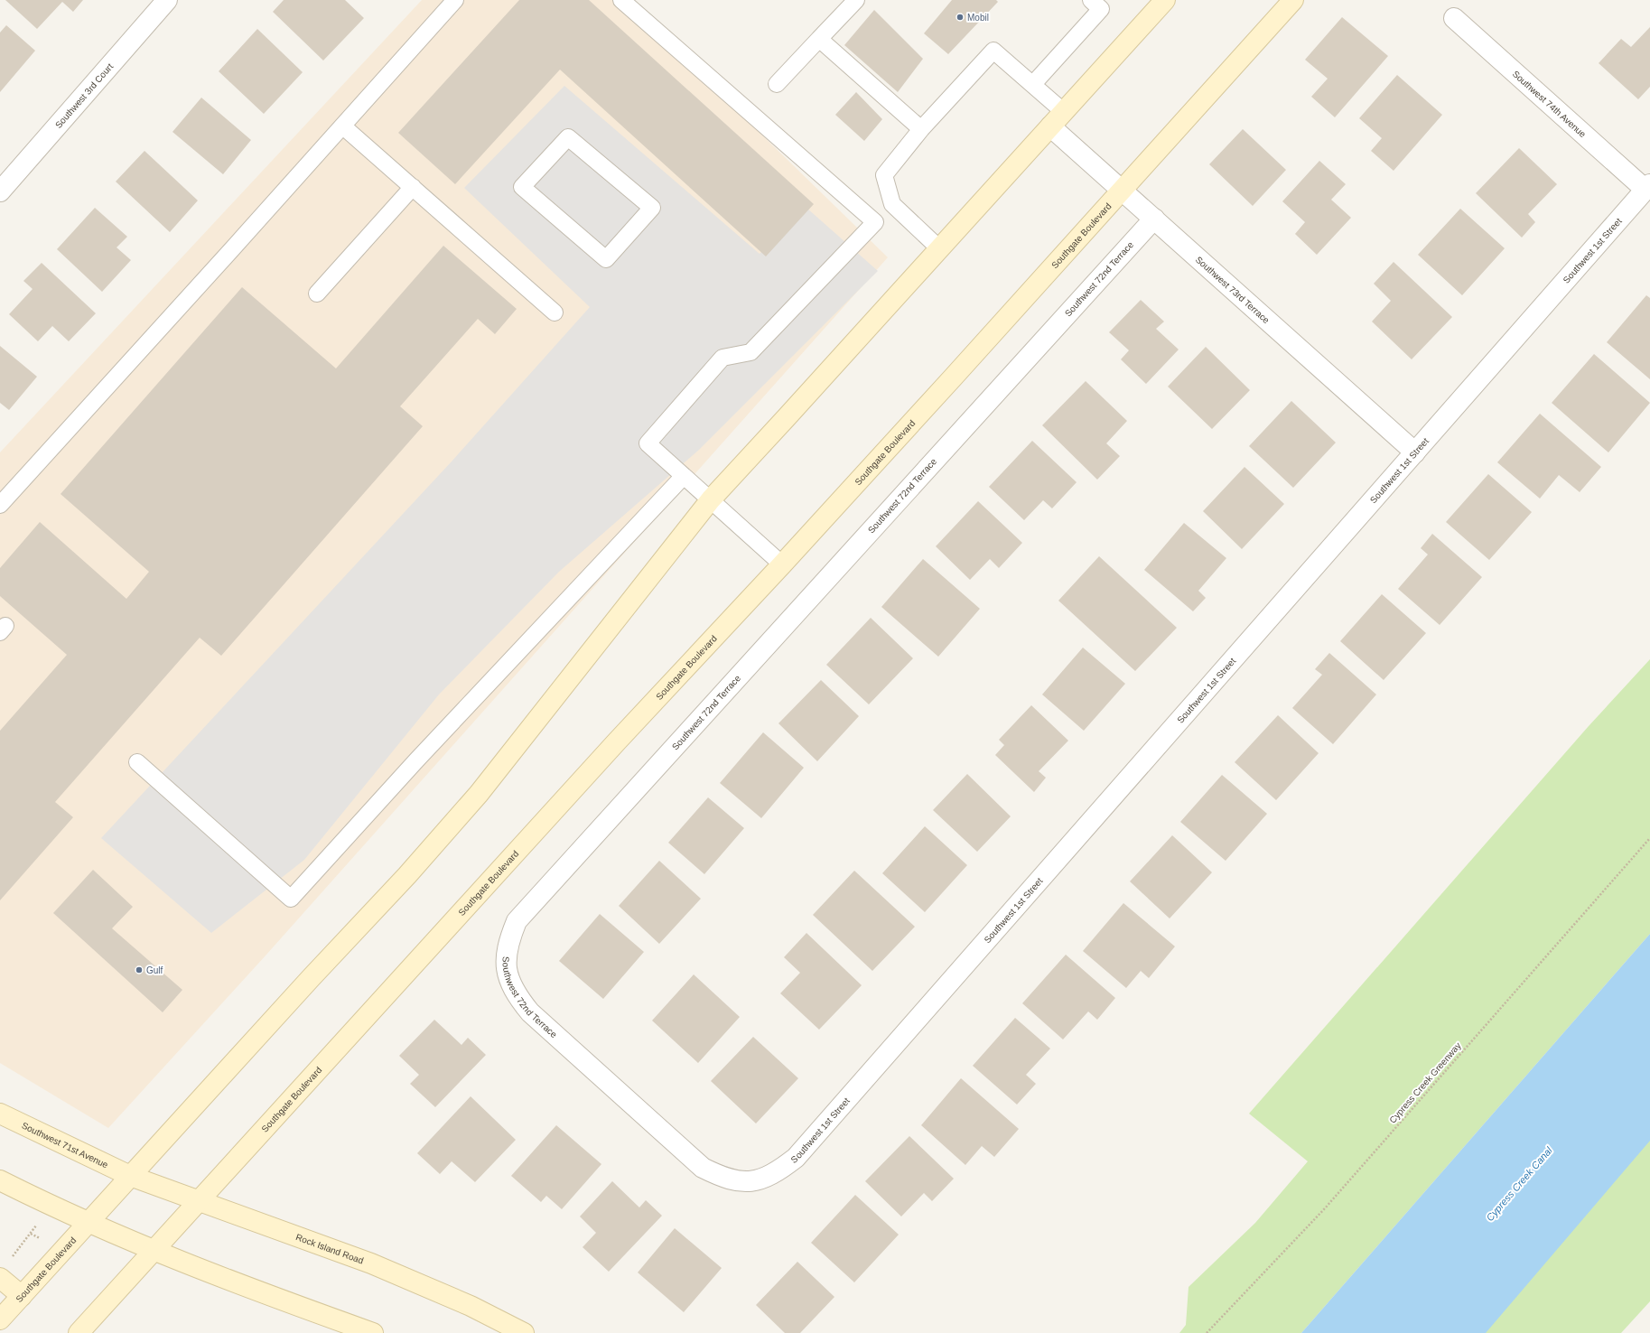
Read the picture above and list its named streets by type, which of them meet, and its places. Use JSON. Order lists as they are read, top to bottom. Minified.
{"streets":{"main road":["Southgate Boulevard","Southwest 71st Avenue","Rock Island Road"],"street":["Southwest 3rd Court","Southwest 74th Avenue","Southwest 1st Street","Southwest 72nd Terrace","Southwest 73rd Terrace"],"path":["Cypress Creek Greenway"]},"crossings":[["Southwest 74th Avenue","Southwest 1st Street"],["Southgate Boulevard","Southwest 73rd Terrace"],["Southgate Boulevard","Southwest 71st Avenue"],["Southgate Boulevard","Rock Island Road"],["Southwest 1st Street","Southwest 72nd Terrace"],["Southwest 1st Street","Southwest 73rd Terrace"],["Southwest 72nd Terrace","Southwest 73rd Terrace"],["Southwest 71st Avenue","Rock Island Road"]],"water":["Cypress Creek Canal"],"places":["Mobil","Gulf"]}
